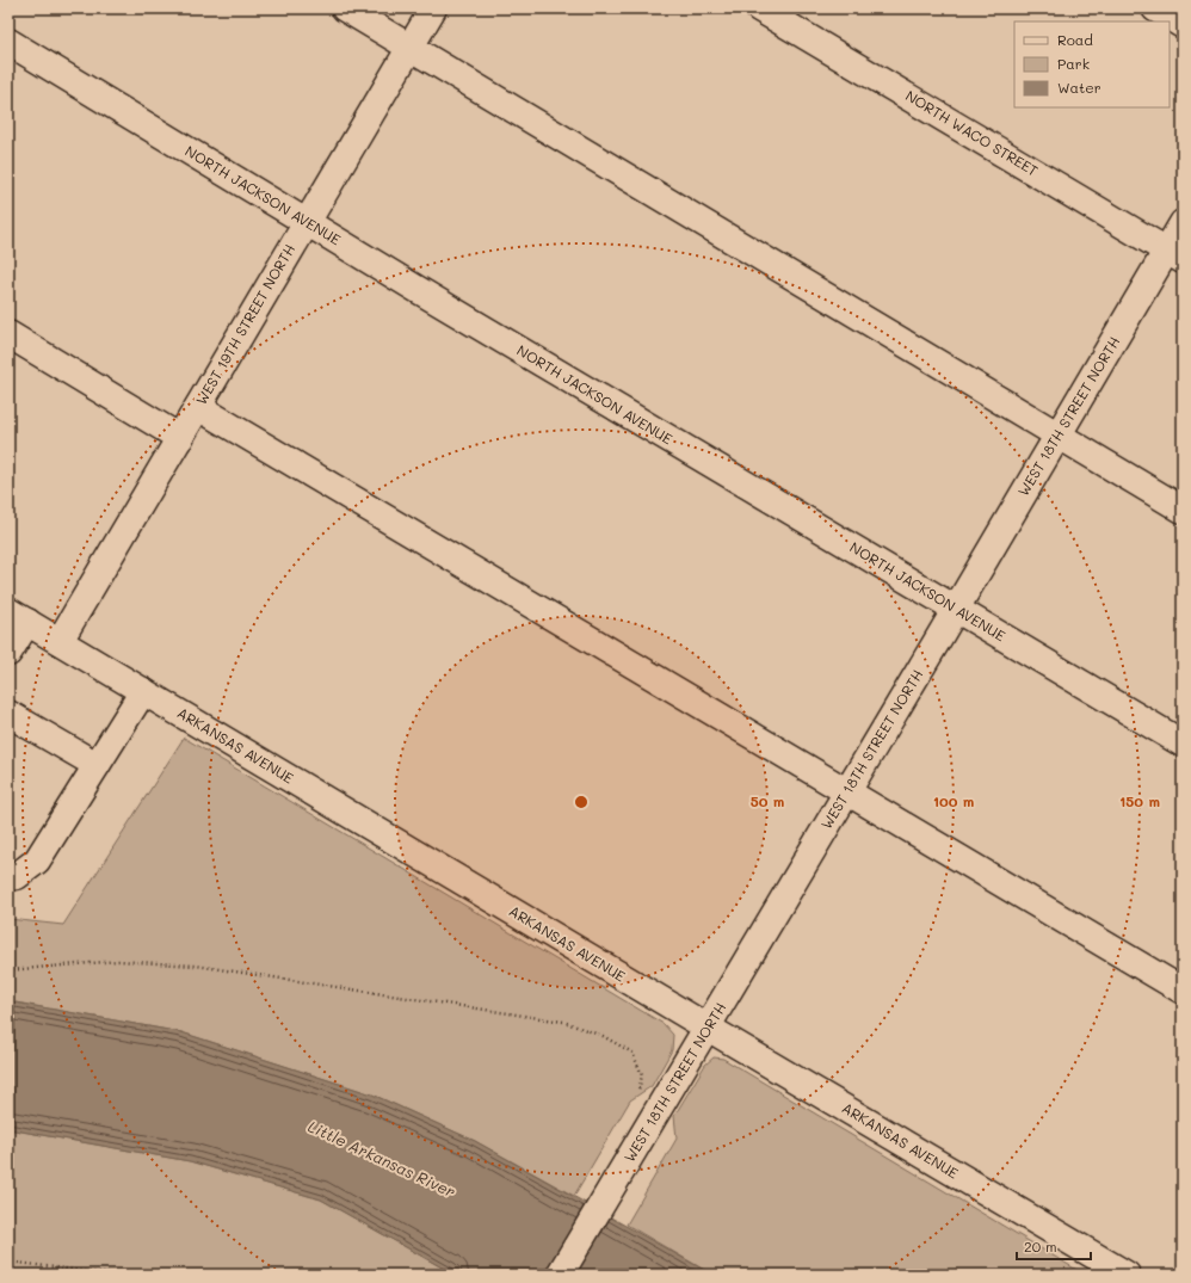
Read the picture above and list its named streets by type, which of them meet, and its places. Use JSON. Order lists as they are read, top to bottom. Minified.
{"streets":{"street":["NORTH WACO STREET","NORTH JACKSON AVENUE","WEST 19TH STREET NORTH","WEST 18TH STREET NORTH","ARKANSAS AVENUE"]},"crossings":[["NORTH WACO STREET","WEST 18TH STREET NORTH"],["NORTH JACKSON AVENUE","WEST 19TH STREET NORTH"],["NORTH JACKSON AVENUE","WEST 18TH STREET NORTH"],["WEST 19TH STREET NORTH","ARKANSAS AVENUE"],["WEST 18TH STREET NORTH","ARKANSAS AVENUE"]],"water":["Little Arkansas River"],"legend":["Road","Park","Water"],"scale_bar":"20 m","rings":["50 m","100 m","150 m"]}
